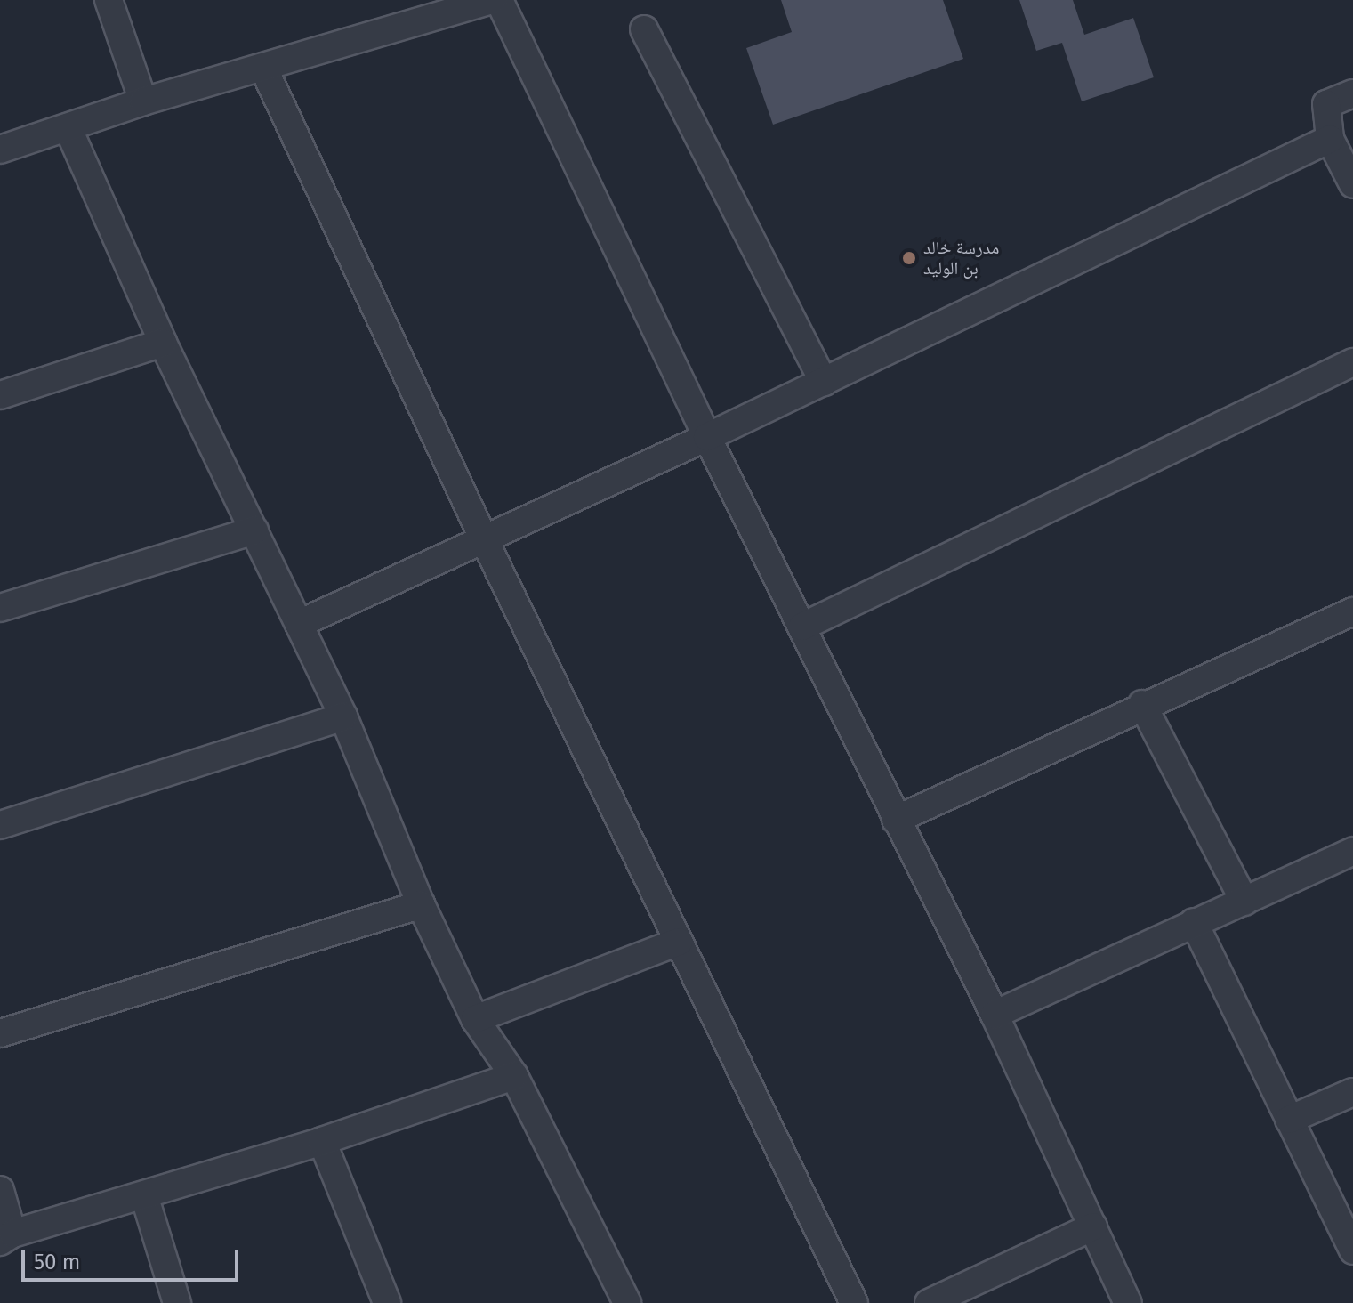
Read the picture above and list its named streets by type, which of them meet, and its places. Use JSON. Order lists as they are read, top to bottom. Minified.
{"places":["مدرسة خالد بن الوليد"],"scale_bar":"50 m"}
